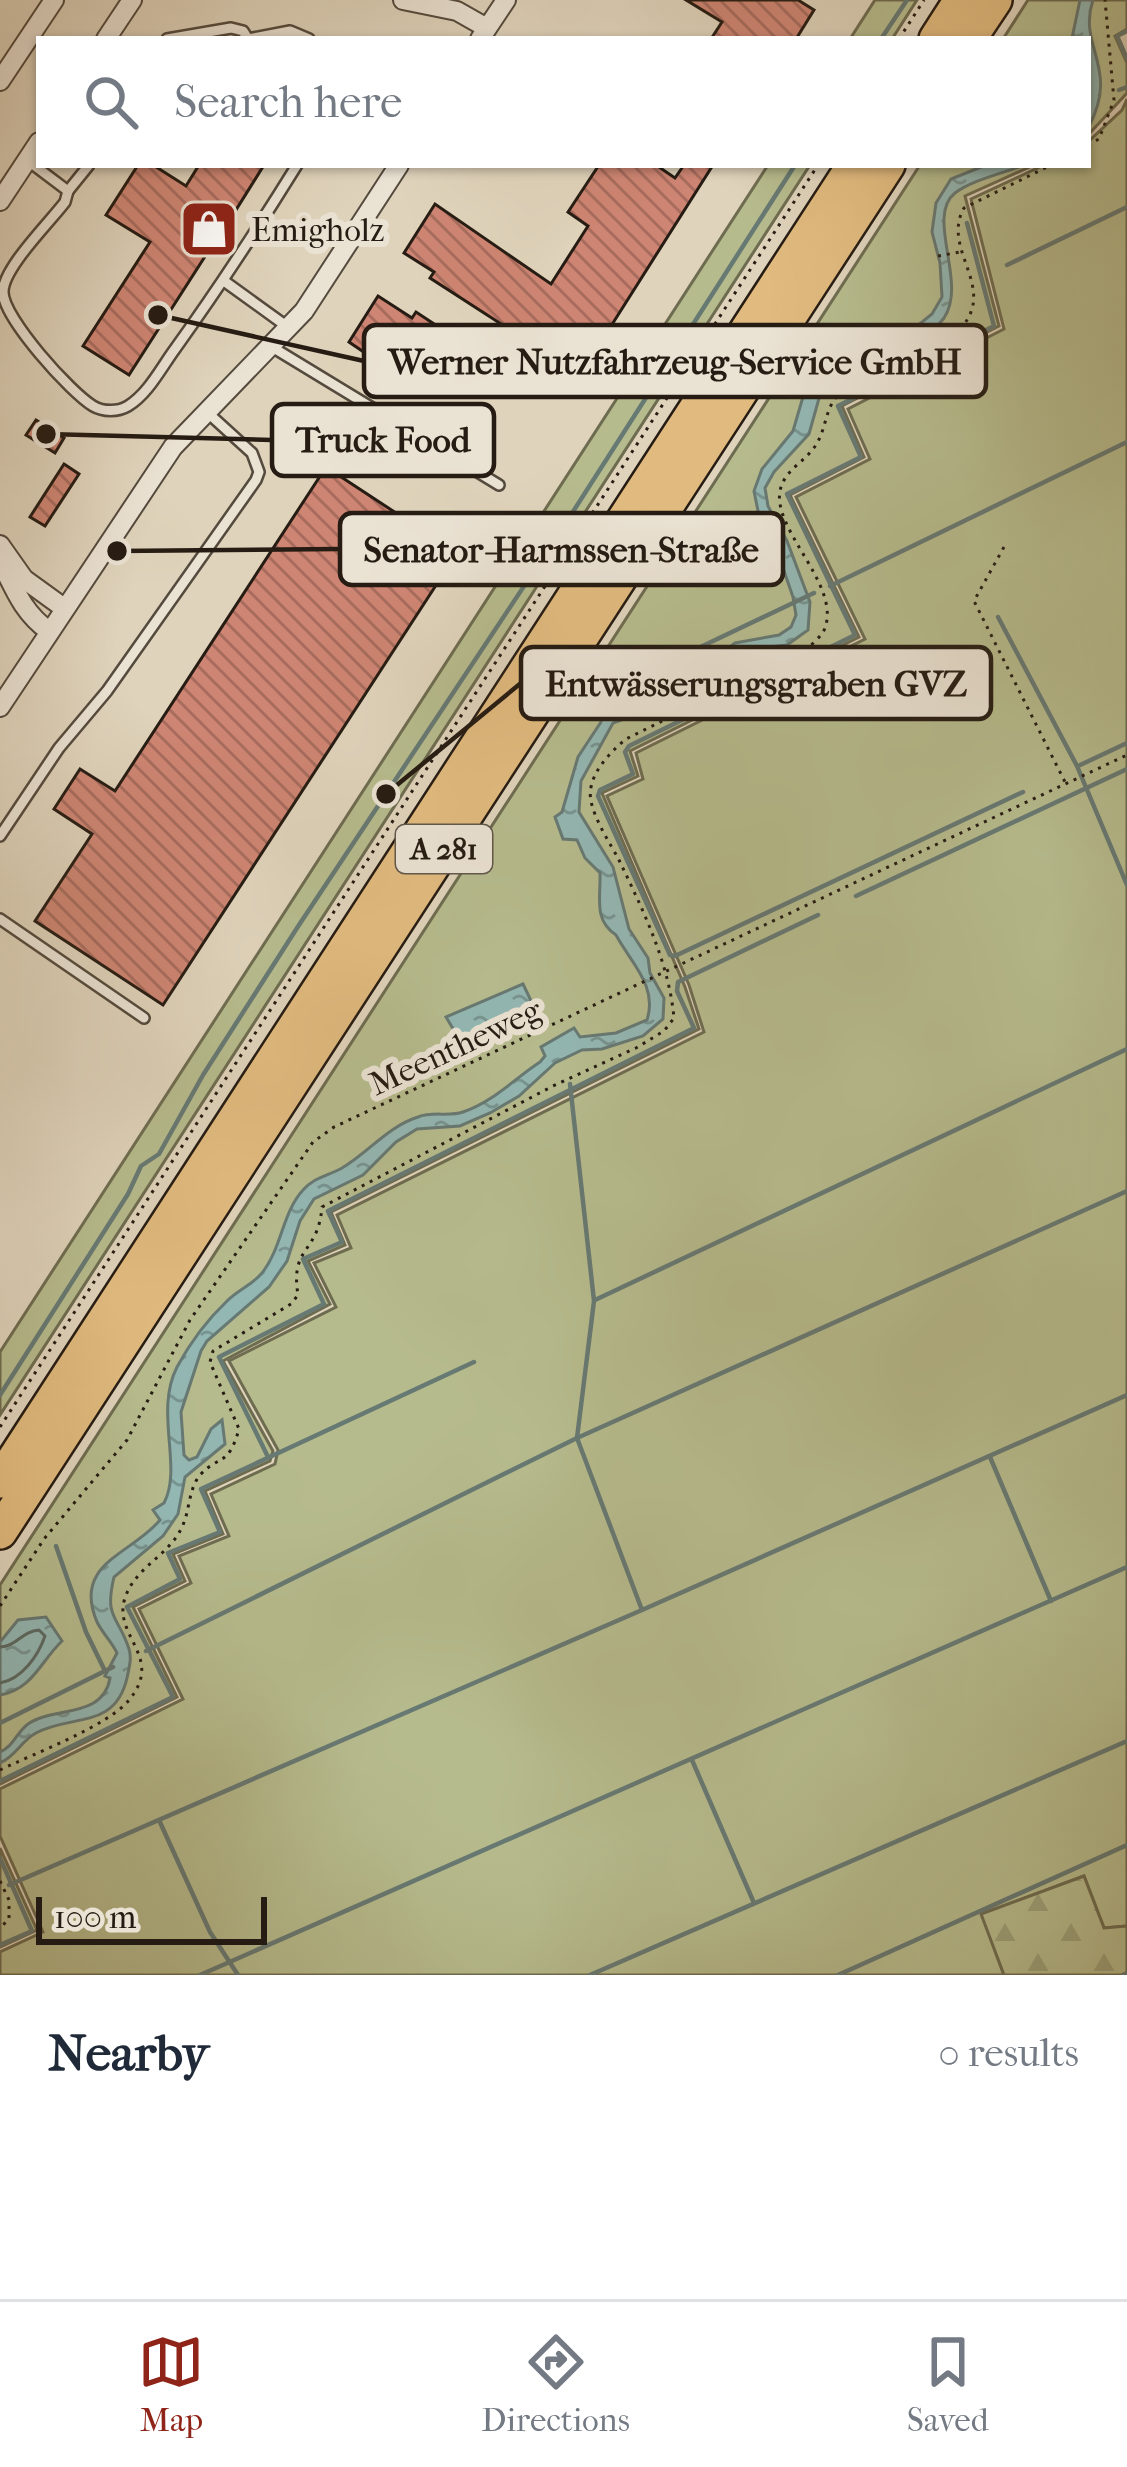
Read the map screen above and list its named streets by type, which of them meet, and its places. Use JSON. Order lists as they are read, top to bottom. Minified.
{"streets":{"highway":["A 281"],"path":["Meentheweg"]},"places":{"shop":["Emigholz"],"other":["Werner Nutzfahrzeug-Service GmbH","Truck Food","Senator-Harmssen-Straße","Entwässerungsgraben GVZ"]},"scale_bar":"100 m","page":{"search":"Search here","scale":"100 m","heading":["Nearby","0 results"],"nav":["Map","Directions","Saved"]}}
